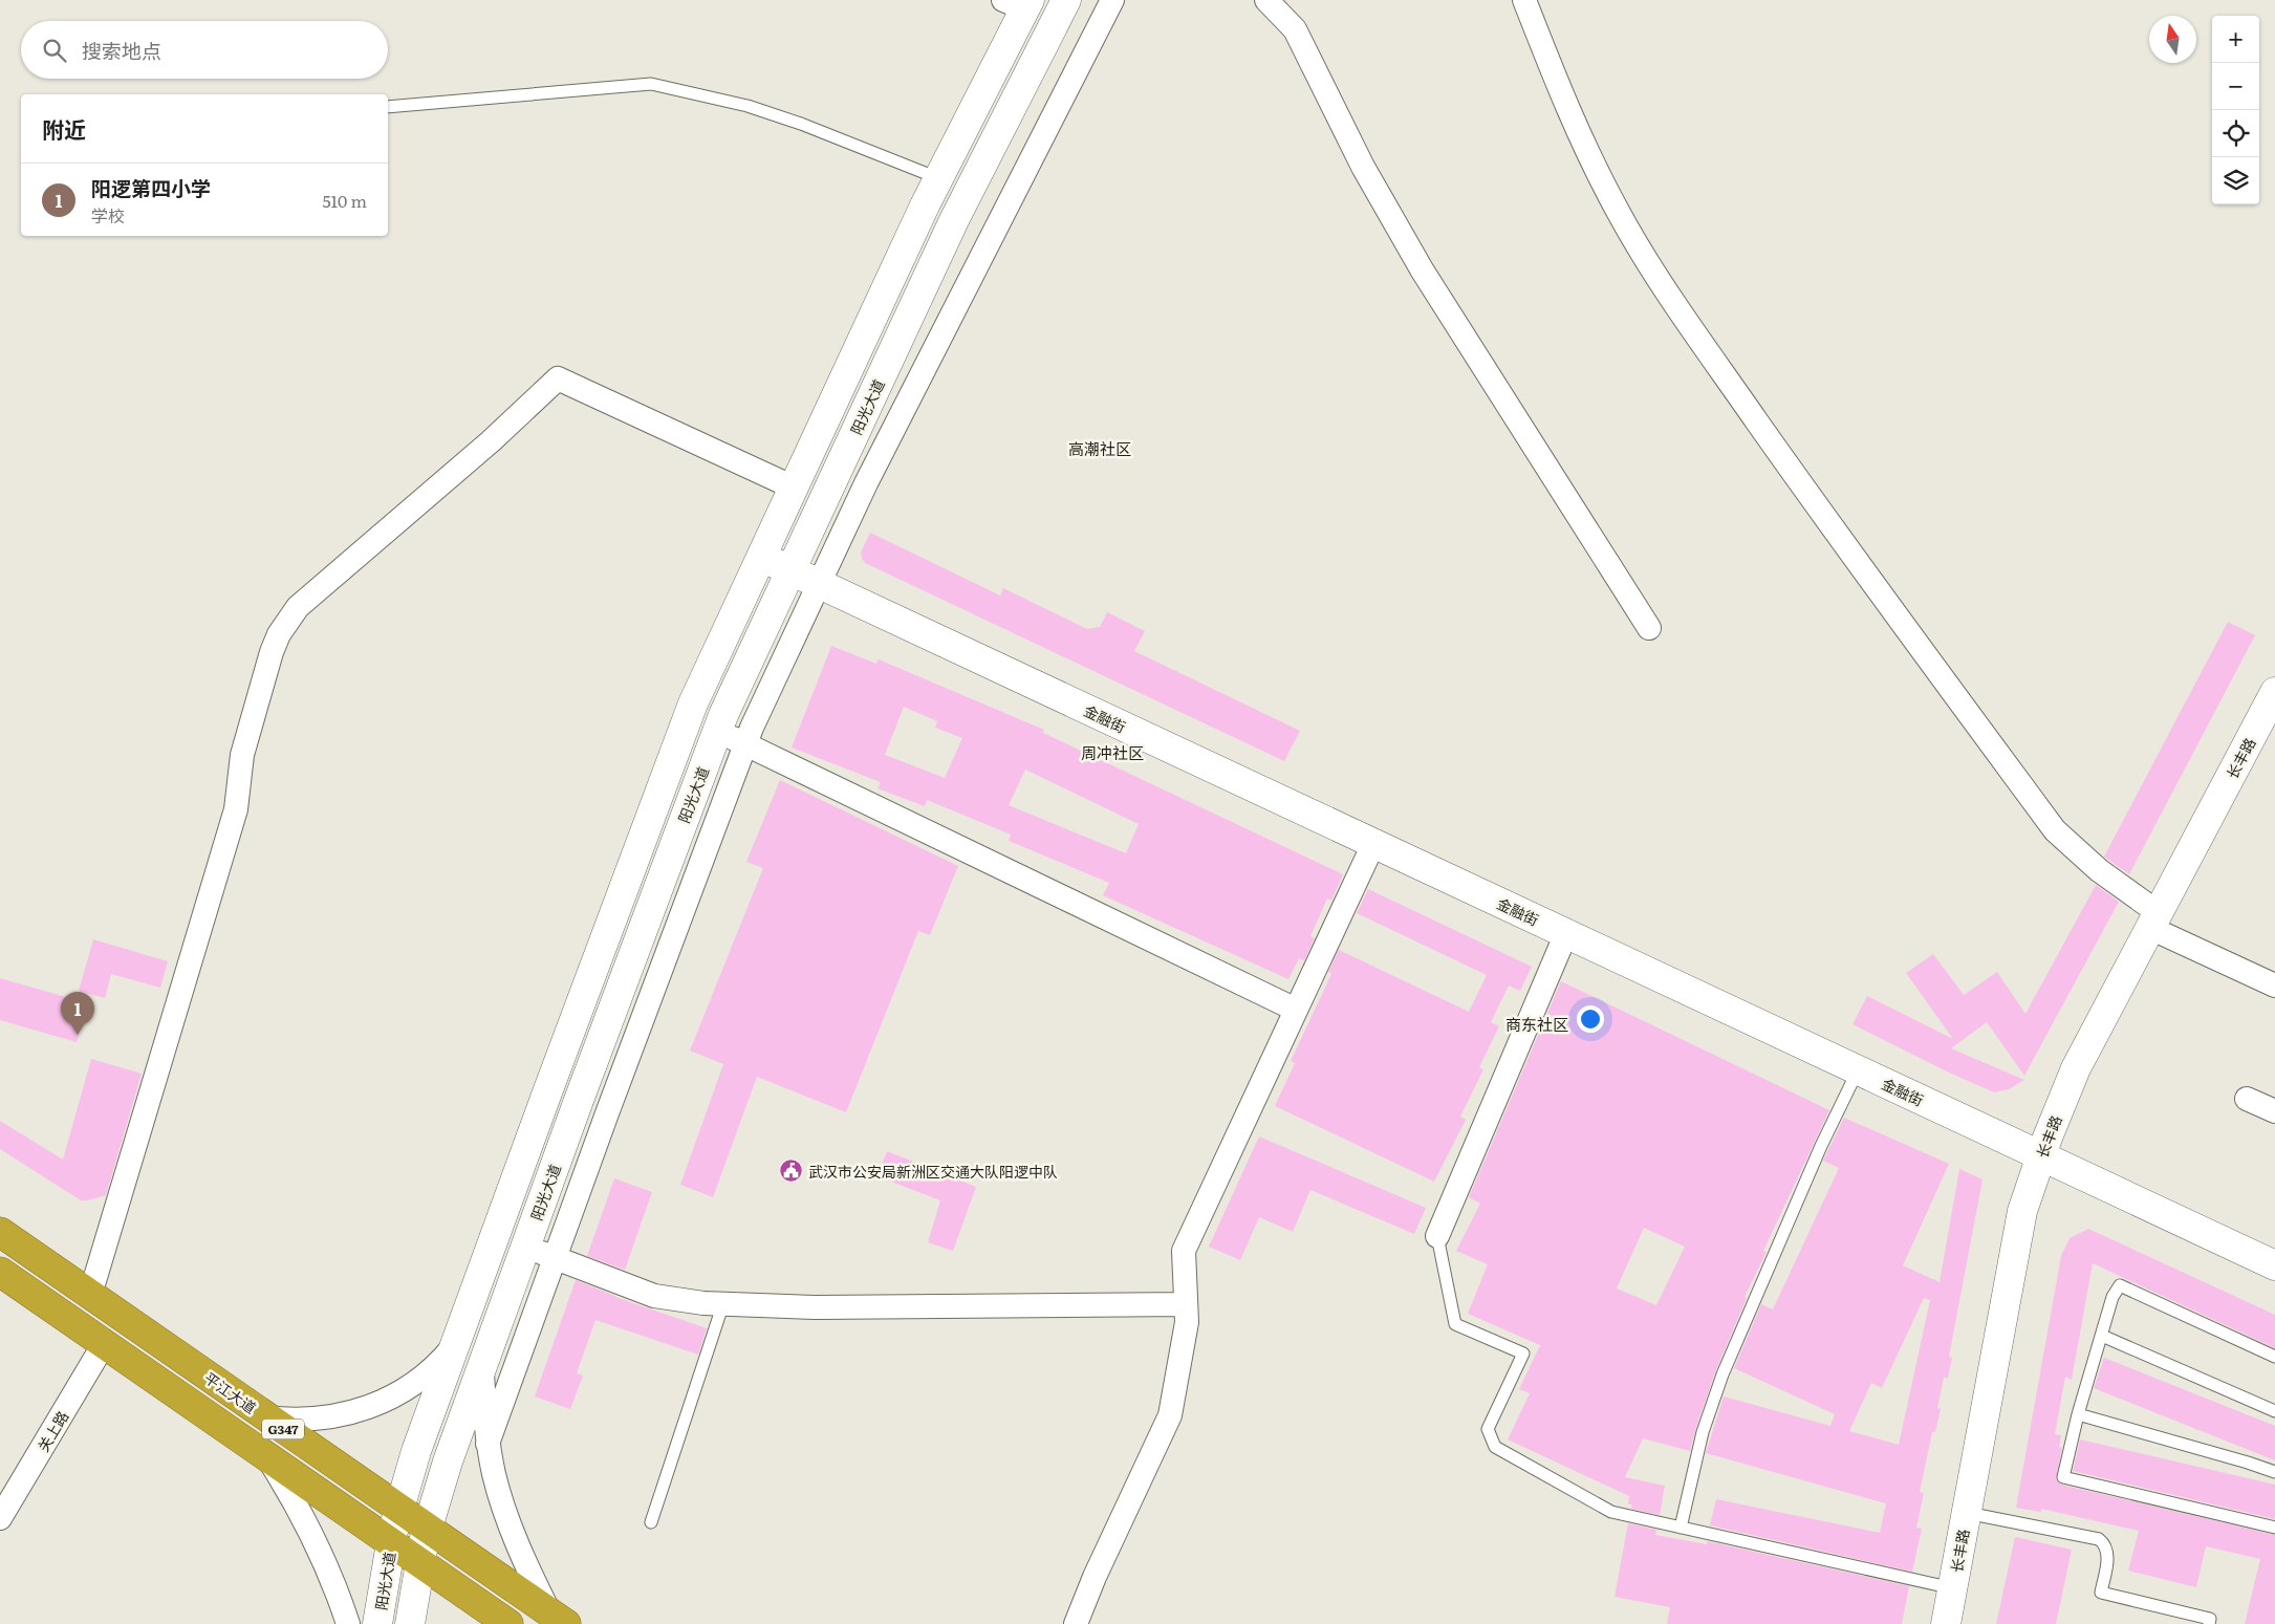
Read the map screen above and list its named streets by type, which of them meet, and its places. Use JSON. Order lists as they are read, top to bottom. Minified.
{"streets":{"highway":["平江大道","G347"],"main road":["阳光大道","金融街","长丰路"],"street":["关上路"]},"crossings":[["阳光大道","金融街"],["阳光大道","平江大道"],["阳光大道","G347"],["金融街","长丰路"],["G347","关上路"]],"districts":["高潮社区","周冲社区","商东社区"],"places":{"public building":["武汉市公安局新洲区交通大队阳逻中队"]},"north":"top","page":{"map_buttons":["+","−"],"search":"搜索地点","heading":"附近","list":[{"mark":"1","name":"阳逻第四小学","note":"学校","value":"510 m"}],"pins":"1"}}
